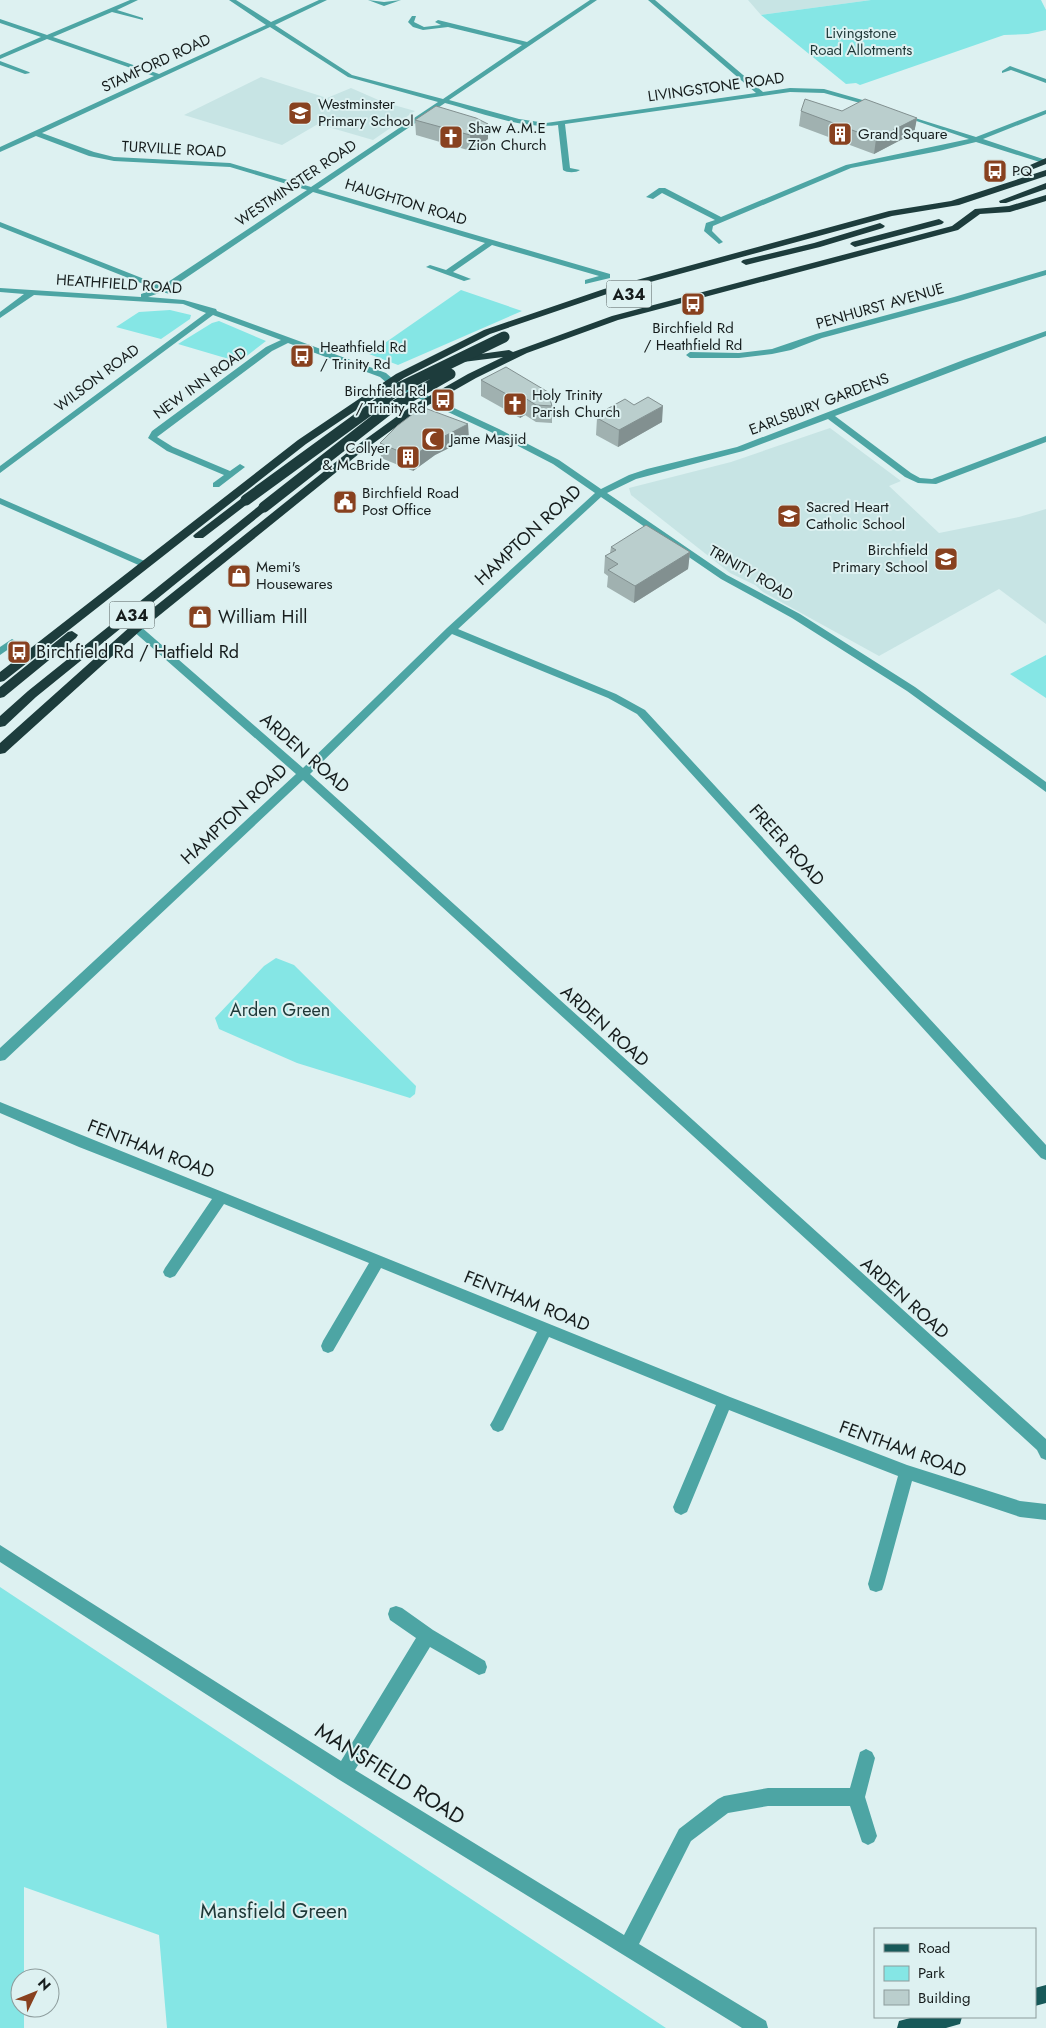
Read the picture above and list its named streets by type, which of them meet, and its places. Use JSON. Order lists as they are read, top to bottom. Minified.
{"streets":{"highway":["A34"],"street":["STAMFORD ROAD","LIVINGSTONE ROAD","TURVILLE ROAD","WESTMINSTER ROAD","HAUGHTON ROAD","HEATHFIELD ROAD","PENHURST AVENUE","WILSON ROAD","NEW INN ROAD","EARLSBURY GARDENS","HAMPTON ROAD","TRINITY ROAD","ARDEN ROAD","FREER ROAD","FENTHAM ROAD","MANSFIELD ROAD"]},"crossings":[["STAMFORD ROAD","LIVINGSTONE ROAD"],["STAMFORD ROAD","TURVILLE ROAD"],["LIVINGSTONE ROAD","WESTMINSTER ROAD"],["TURVILLE ROAD","WESTMINSTER ROAD"],["TURVILLE ROAD","HAUGHTON ROAD"],["WESTMINSTER ROAD","HAUGHTON ROAD"],["WESTMINSTER ROAD","HEATHFIELD ROAD"],["HEATHFIELD ROAD","WILSON ROAD"],["HEATHFIELD ROAD","NEW INN ROAD"],["HEATHFIELD ROAD","TRINITY ROAD"],["EARLSBURY GARDENS","HAMPTON ROAD"],["EARLSBURY GARDENS","TRINITY ROAD"],["HAMPTON ROAD","TRINITY ROAD"],["HAMPTON ROAD","ARDEN ROAD"],["HAMPTON ROAD","FREER ROAD"]],"parks":["Livingstone Road Allotments","Arden Green","Mansfield Green"],"places":{"school or university":["Westminster Primary School","Sacred Heart Catholic School","Birchfield Primary School"],"building":["Grand Square","Collyer & McBride"],"church":["Shaw A.M.E Zion Church","Holy Trinity Parish Church"],"bus stop":["PQ","Birchfield Rd / Heathfield Rd","Heathfield Rd / Trinity Rd","Birchfield Rd / Trinity Rd","Birchfield Rd / Hatfield Rd"],"mosque":["Jame Masjid"],"public building":["Birchfield Road Post Office"],"shop":["Memi's Housewares","William Hill"]},"legend":["Road","Park","Building"],"north":"top right"}
